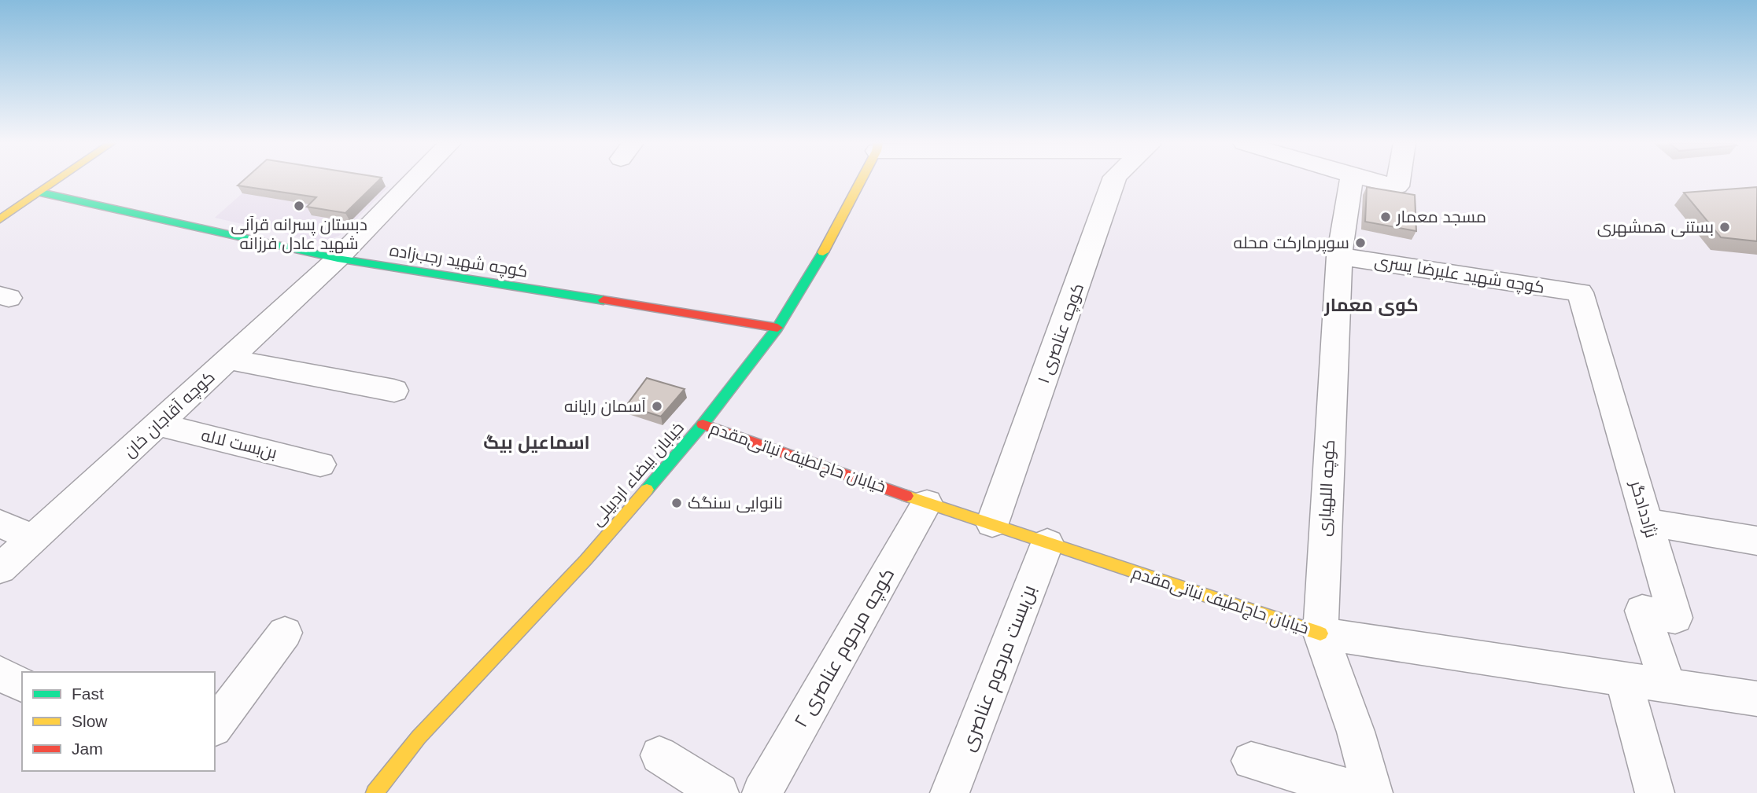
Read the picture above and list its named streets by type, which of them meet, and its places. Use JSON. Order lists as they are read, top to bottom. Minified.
{"streets":{"street":["کوچه شهید رجب‌زاده","کوچه شهید علیرضا یسری","کوچه عناصری ۱","کوچه آقاجان خان","بن‌بست لاله","خیابان حاج‌لطیف نباتی‌مقدم","خیابان بیضاء اردبیلی","کوچه اللهیاری","نژاددادگر","کوچه مرحوم عناصری ۲","بن‌بست مرحوم عناصری"]},"crossings":[["کوچه شهید رجب‌زاده","کوچه آقاجان خان"],["کوچه شهید رجب‌زاده","خیابان بیضاء اردبیلی"],["کوچه شهید علیرضا یسری","کوچه اللهیاری"],["کوچه شهید علیرضا یسری","نژاددادگر"],["کوچه عناصری ۱","خیابان حاج‌لطیف نباتی‌مقدم"],["کوچه آقاجان خان","بن‌بست لاله"],["خیابان حاج‌لطیف نباتی‌مقدم","خیابان بیضاء اردبیلی"],["خیابان حاج‌لطیف نباتی‌مقدم","کوچه اللهیاری"],["خیابان حاج‌لطیف نباتی‌مقدم","نژاددادگر"],["خیابان حاج‌لطیف نباتی‌مقدم","کوچه مرحوم عناصری ۲"],["خیابان حاج‌لطیف نباتی‌مقدم","بن‌بست مرحوم عناصری"]],"districts":["کوی معمار","اسماعیل بیگ"],"places":["دبستان پسرانه قرآنی شهید عادل فرزانه","مسجد معمار","بستنی همشهری","سوپرمارکت محله","آسمان رایانه","نانوایی سنگک"],"legend":["Fast","Slow","Jam"]}
